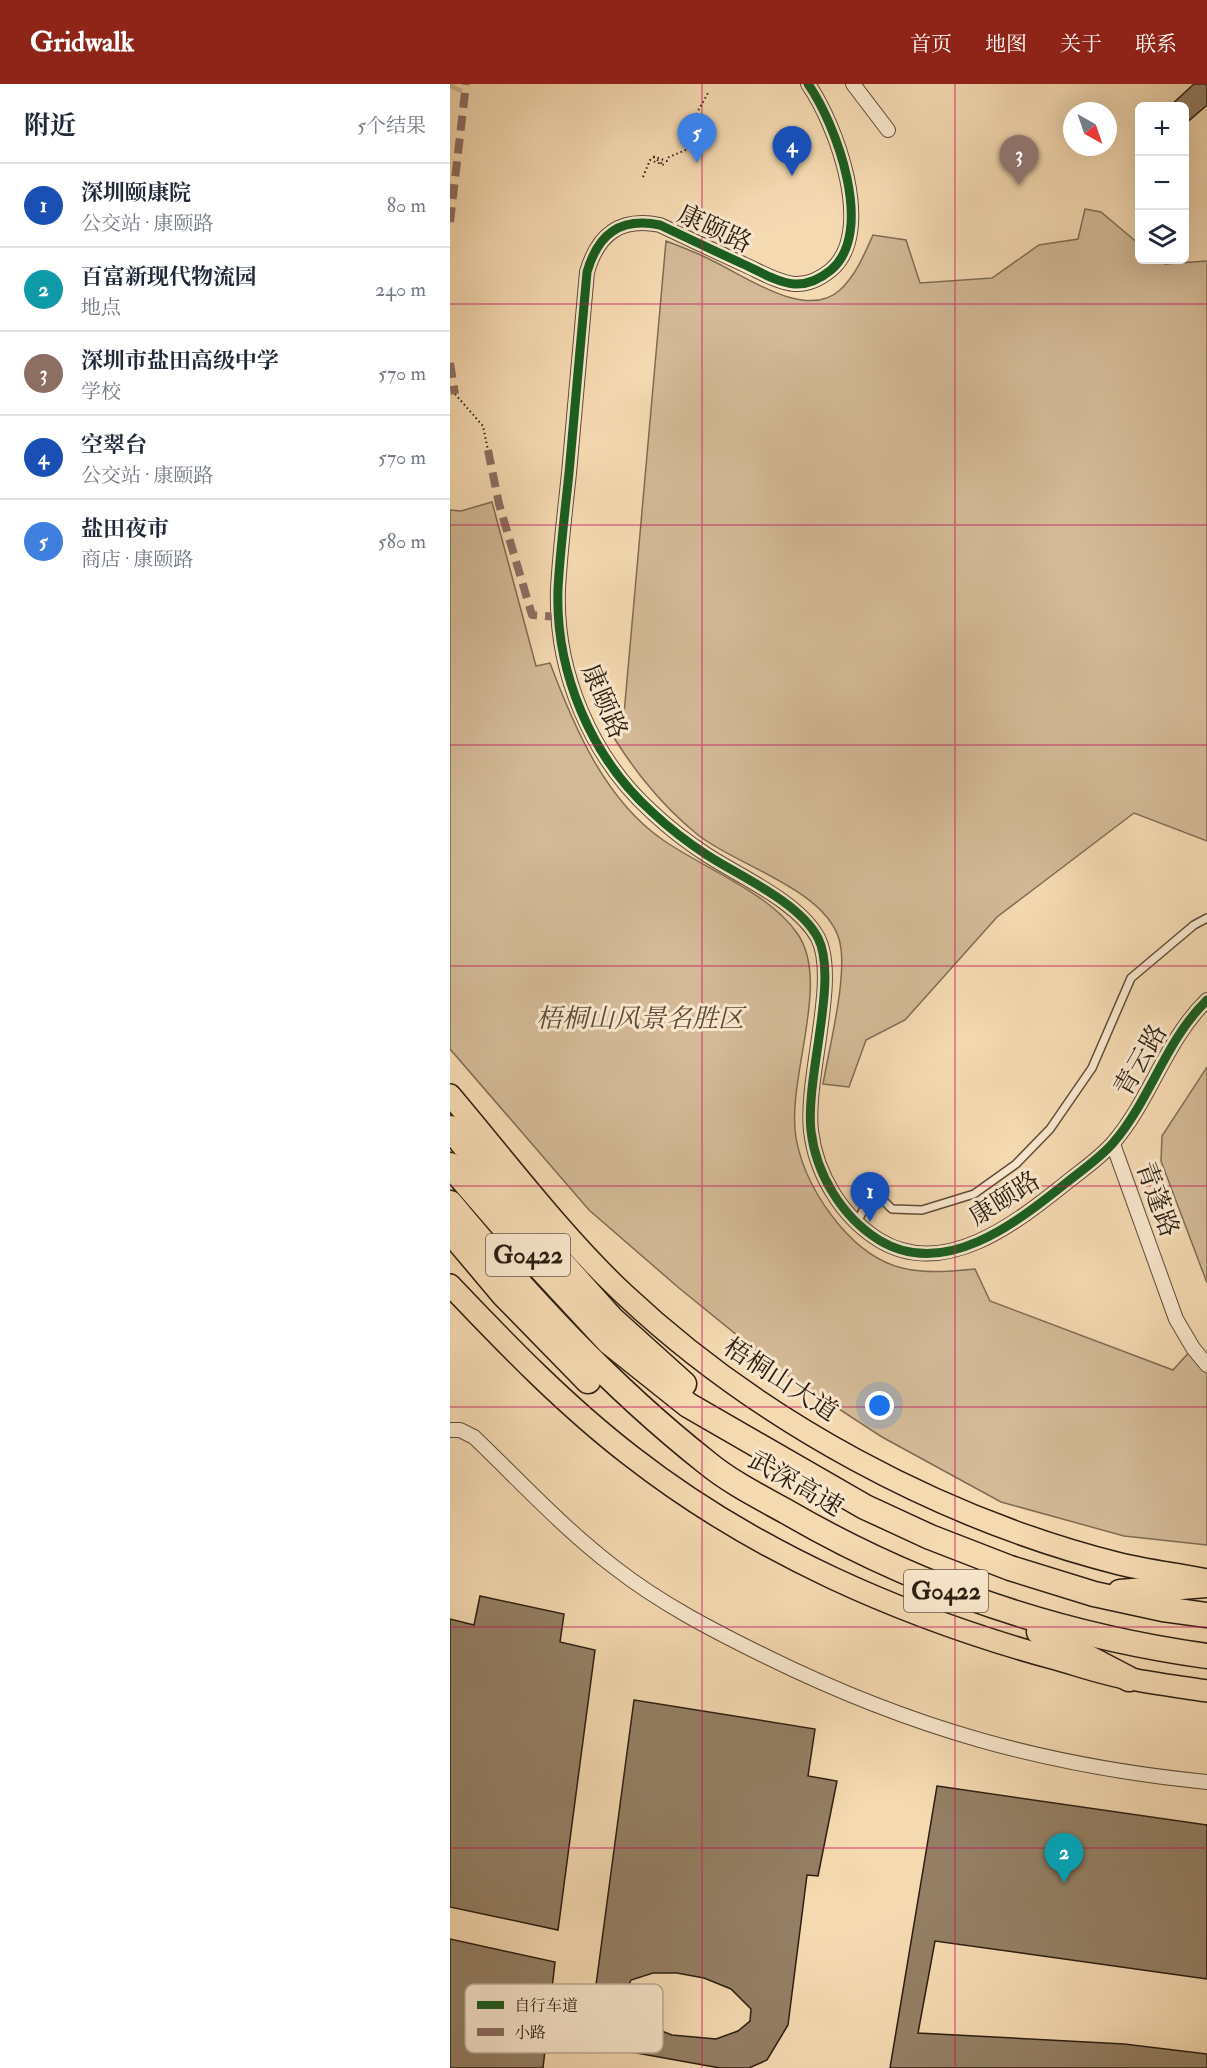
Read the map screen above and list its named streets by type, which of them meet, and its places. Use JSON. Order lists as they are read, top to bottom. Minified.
{"streets":{"highway":["G0422","武深高速"],"main road":["梧桐山大道"],"street":["康颐路","青云路","青蓬路"]},"crossings":[["康颐路","青云路"],["康颐路","青蓬路"],["青云路","青蓬路"]],"parks":["梧桐山风景名胜区"],"legend":["自行车道","小路"],"north":"bottom right","page":{"header":"Gridwalk","nav":["首页","地图","关于","联系"],"heading":["附近","5个结果"],"map_buttons":["+","−"],"pins":["5","4","3","1","2"],"list":[{"mark":"1","name":"深圳颐康院","note":"公交站 · 康颐路","value":"80 m"},{"mark":"2","name":"百富新现代物流园","note":"地点","value":"240 m"},{"mark":"3","name":"深圳市盐田高级中学","note":"学校","value":"570 m"},{"mark":"4","name":"空翠台","note":"公交站 · 康颐路","value":"570 m"},{"mark":"5","name":"盐田夜市","note":"商店 · 康颐路","value":"580 m"}]}}
